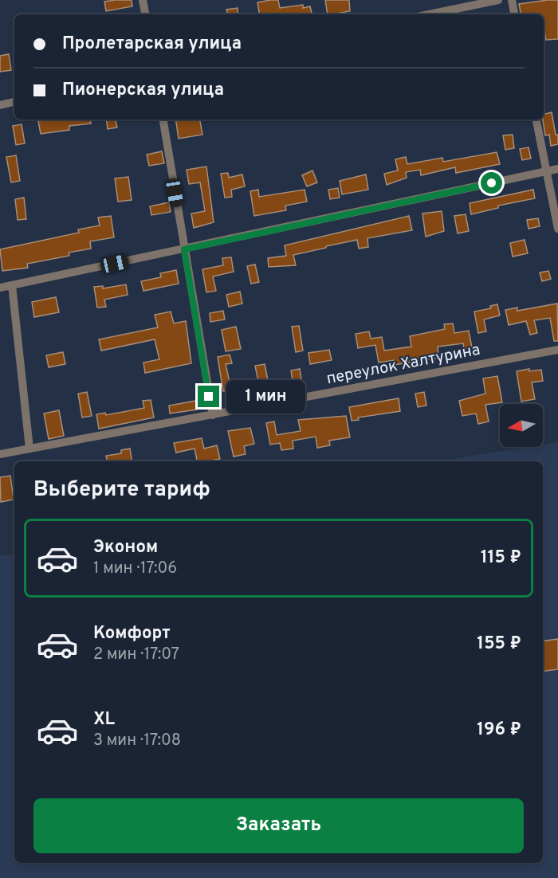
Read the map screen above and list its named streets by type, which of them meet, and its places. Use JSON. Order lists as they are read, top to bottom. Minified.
{"streets":{"street":["переулок Халтурина"]},"north":"left","page":{"banner":["Пролетарская улица","Пионерская улица"],"bubble":"1 мин","heading":"Выберите тариф","list":[{"name":"Эконом","note":"1 мин · 17:06","value":"115 ₽"},{"name":"Комфорт","note":"2 мин · 17:07","value":"155 ₽"},{"name":"XL","note":"3 мин · 17:08","value":"196 ₽"}],"buttons":"Заказать"}}
